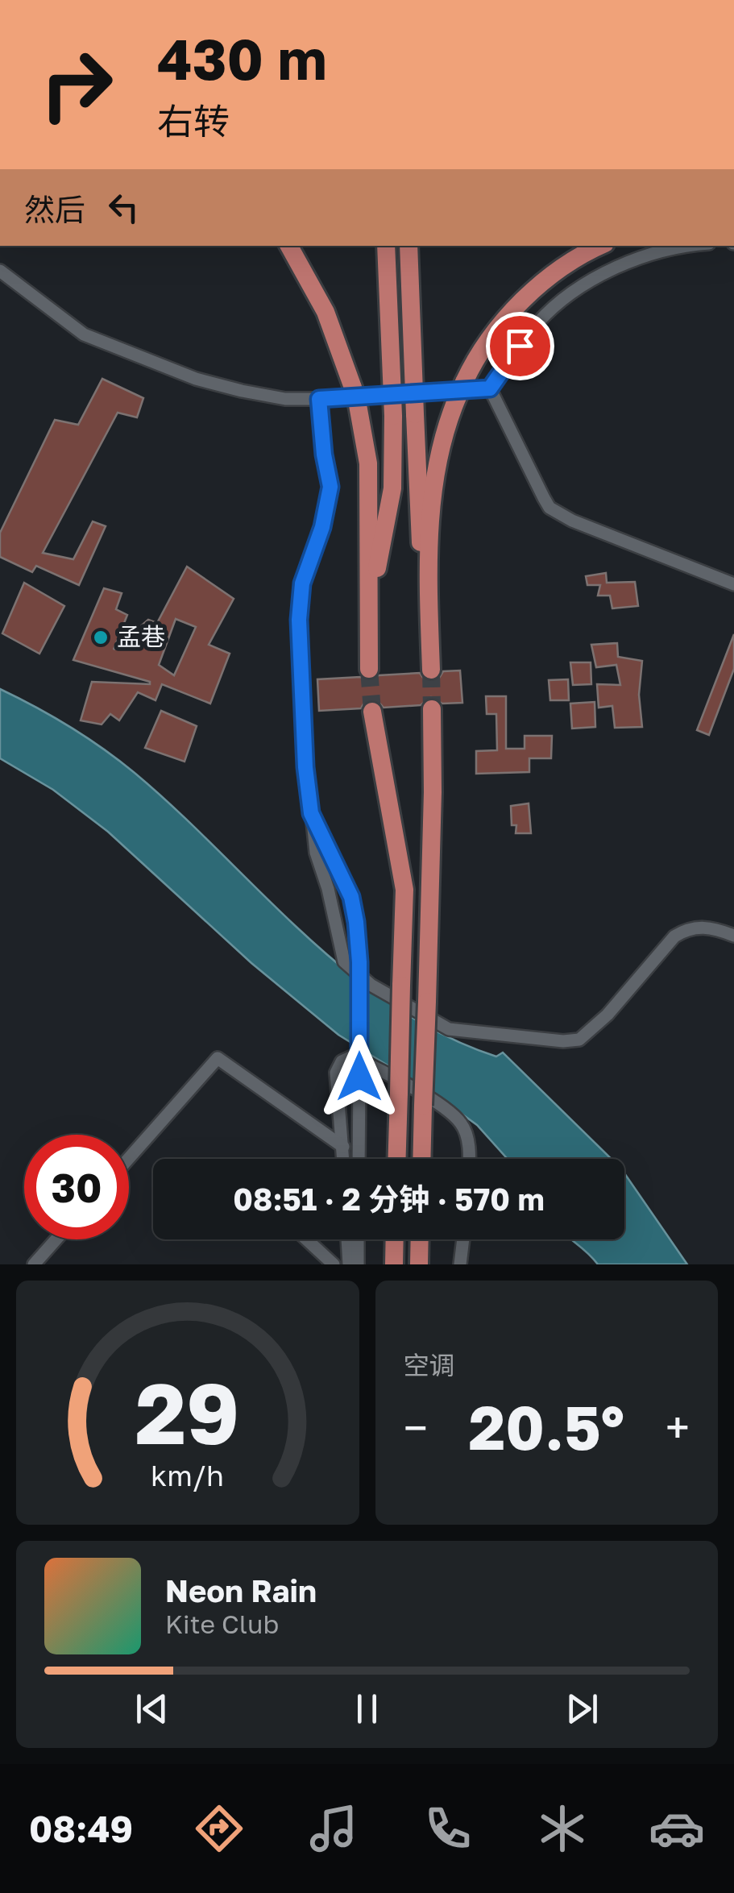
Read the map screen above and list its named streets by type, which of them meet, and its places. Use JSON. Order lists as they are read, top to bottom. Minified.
{"places":["孟巷"],"page":{"turn":["430 m","右转"],"then":"然后","limit":"30","trip":"08:51 · 2 分钟 · 570 m","tile":"空调","heat":["−","20.5°","+"],"song":["Neon Rain","Kite Club"],"tabs":"08:49","gauge":["29","km/h"]}}
